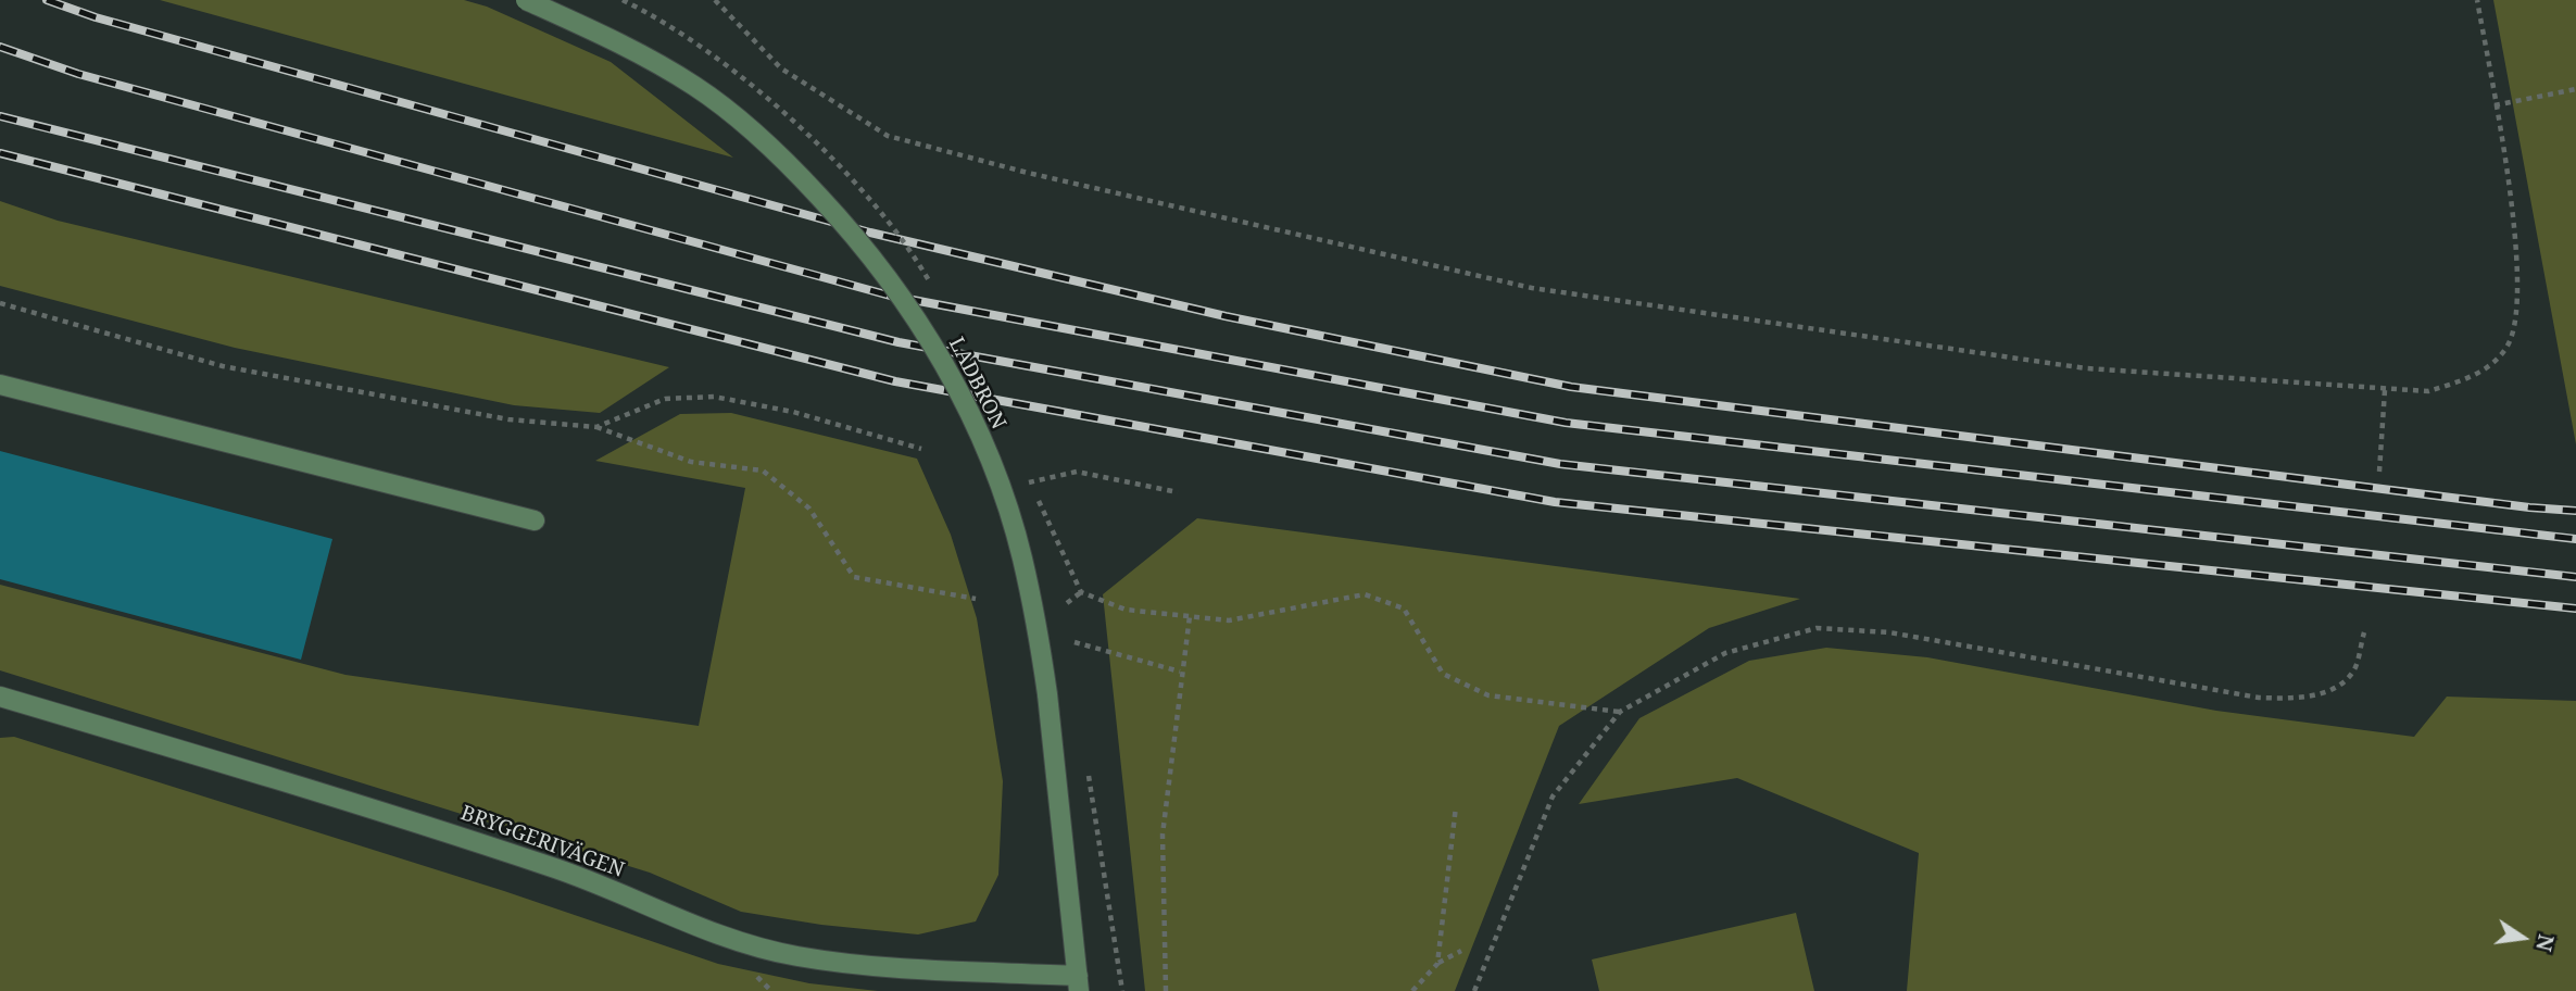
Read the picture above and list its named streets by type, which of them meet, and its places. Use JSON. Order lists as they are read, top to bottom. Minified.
{"streets":{"street":["LADBRON","BRYGGERIVÄGEN"]},"crossings":[["LADBRON","BRYGGERIVÄGEN"]],"north":"right"}
